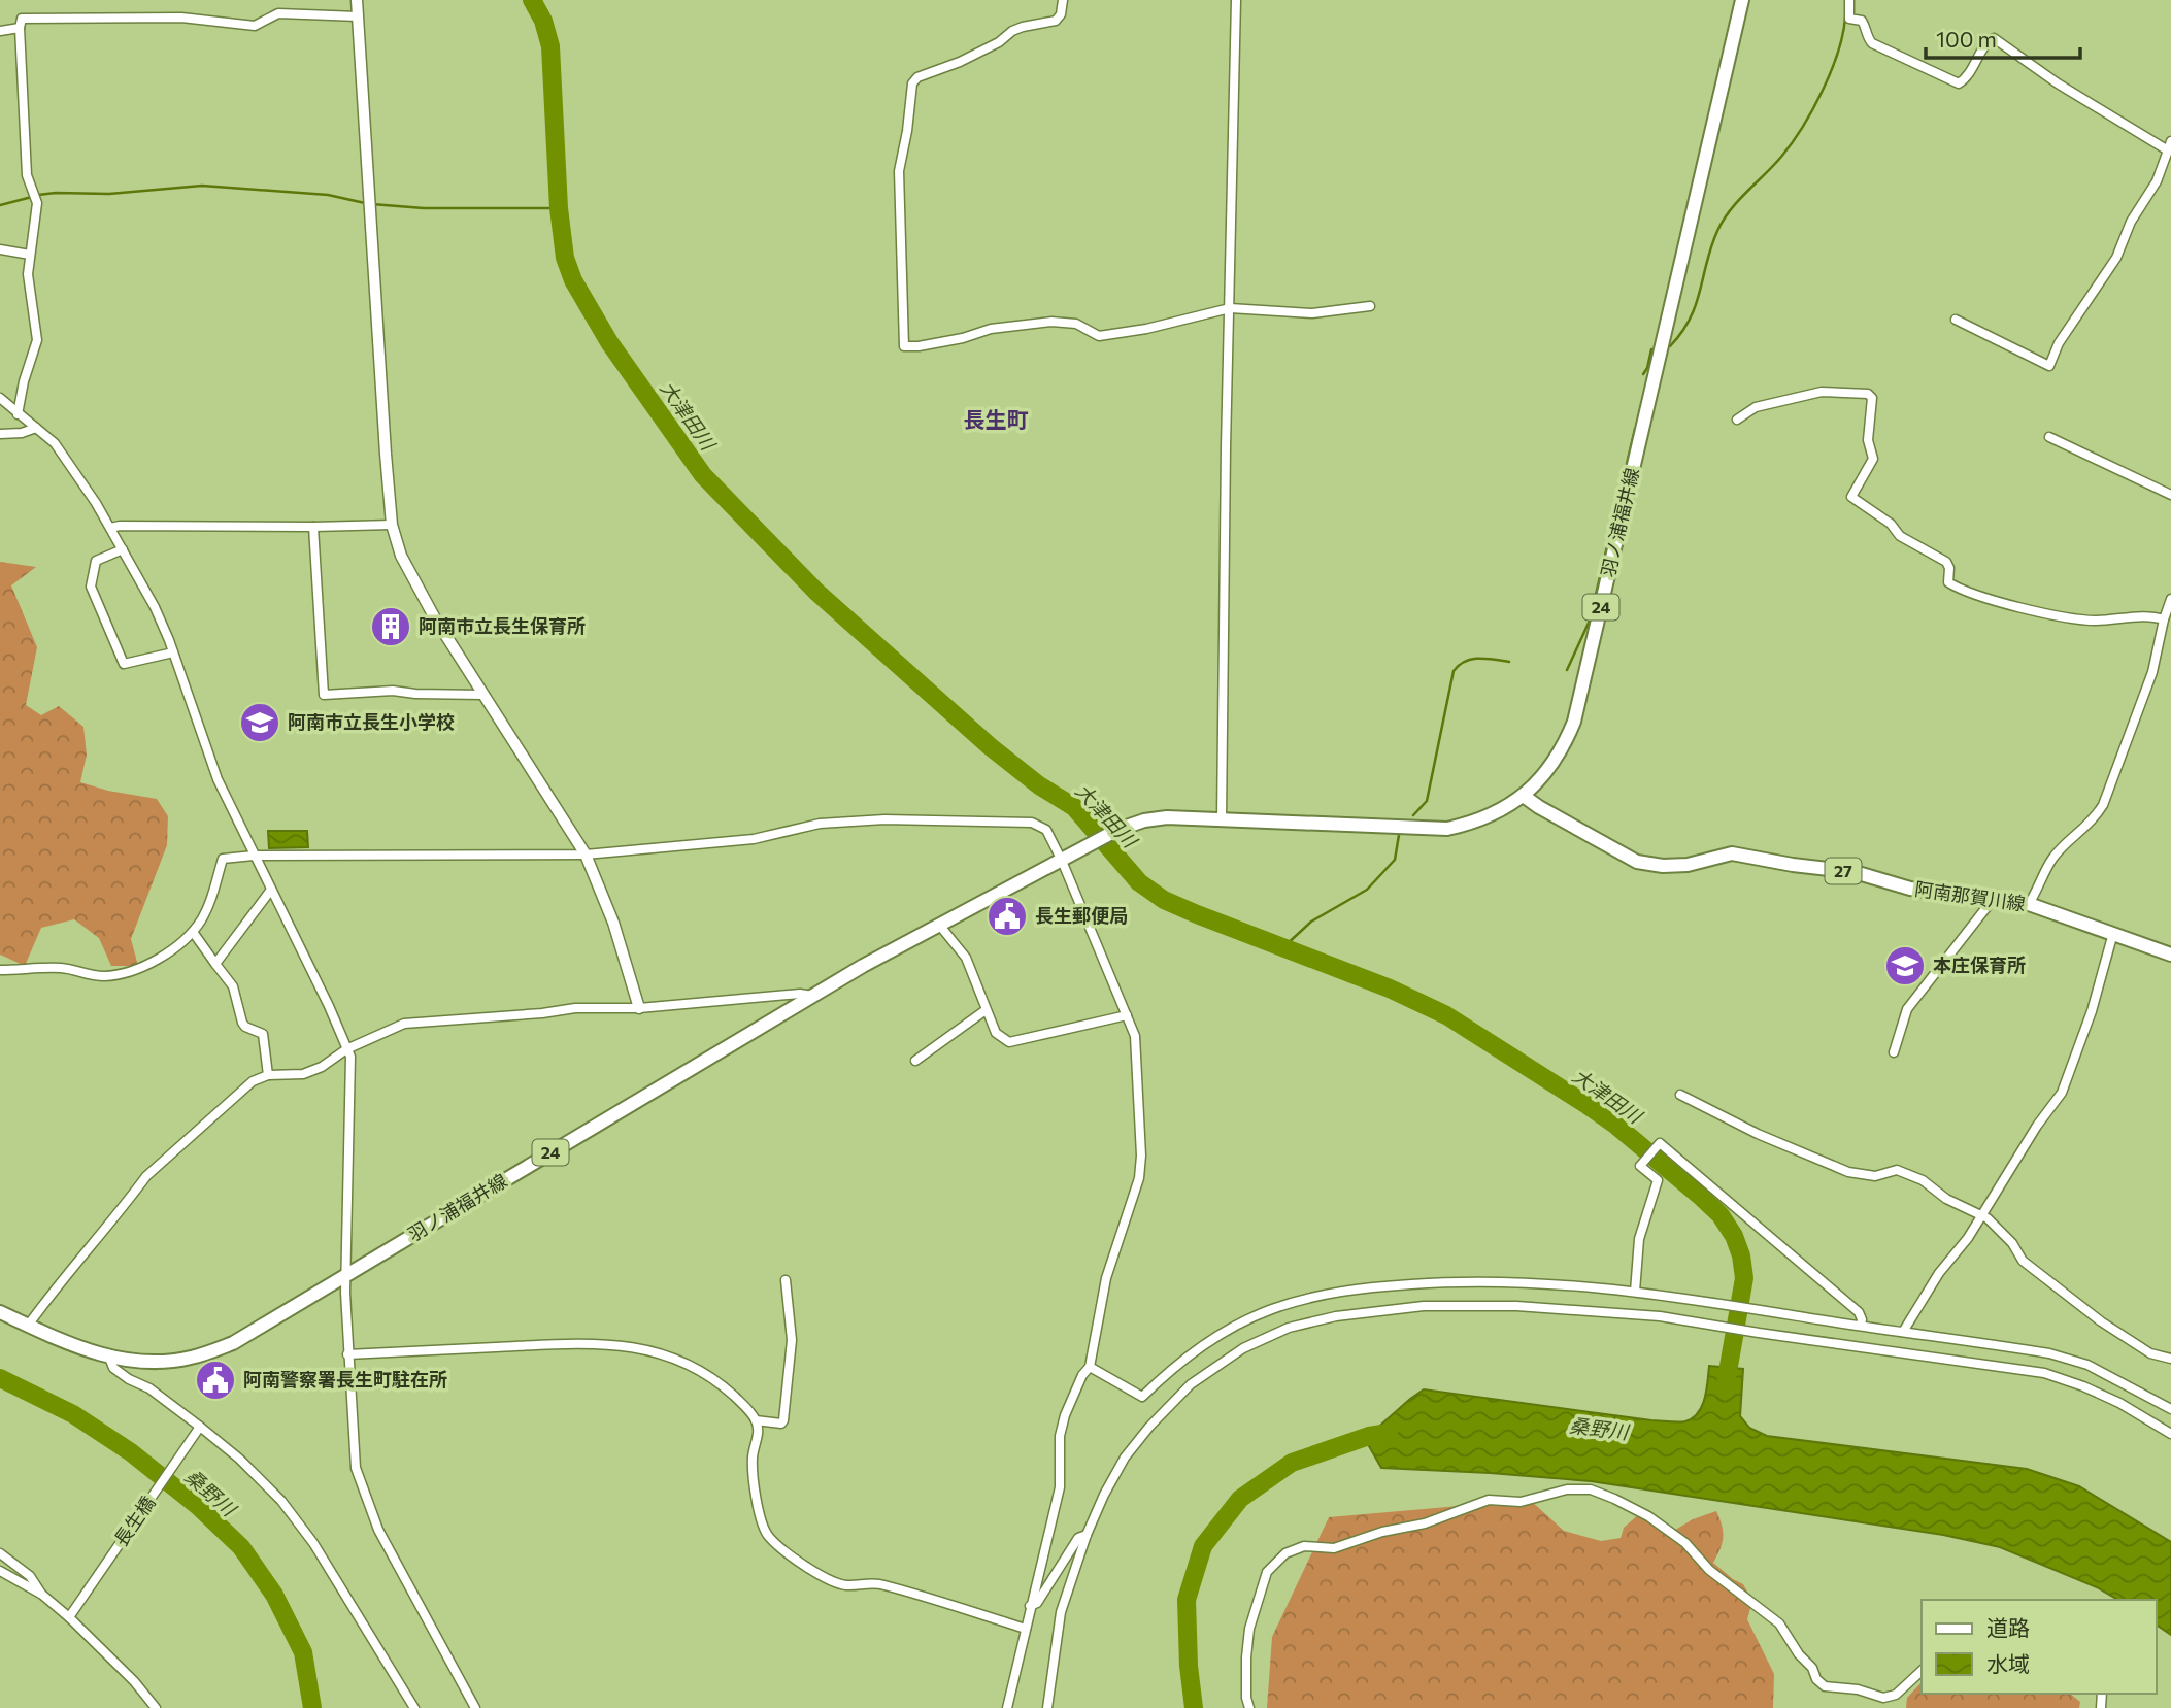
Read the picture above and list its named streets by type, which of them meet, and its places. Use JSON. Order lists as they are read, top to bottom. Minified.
{"streets":{"main road":["羽ノ浦福井線","24","27","阿南那賀川線"],"street":["長生橋"]},"crossings":[["羽ノ浦福井線","阿南那賀川線"]],"districts":["長生町"],"water":["大津田川","桑野川"],"places":{"building":["阿南市立長生保育所"],"school or university":["阿南市立長生小学校","本庄保育所"],"public building":["長生郵便局","阿南警察署長生町駐在所"]},"legend":["道路","水域"],"scale_bar":"100 m"}
